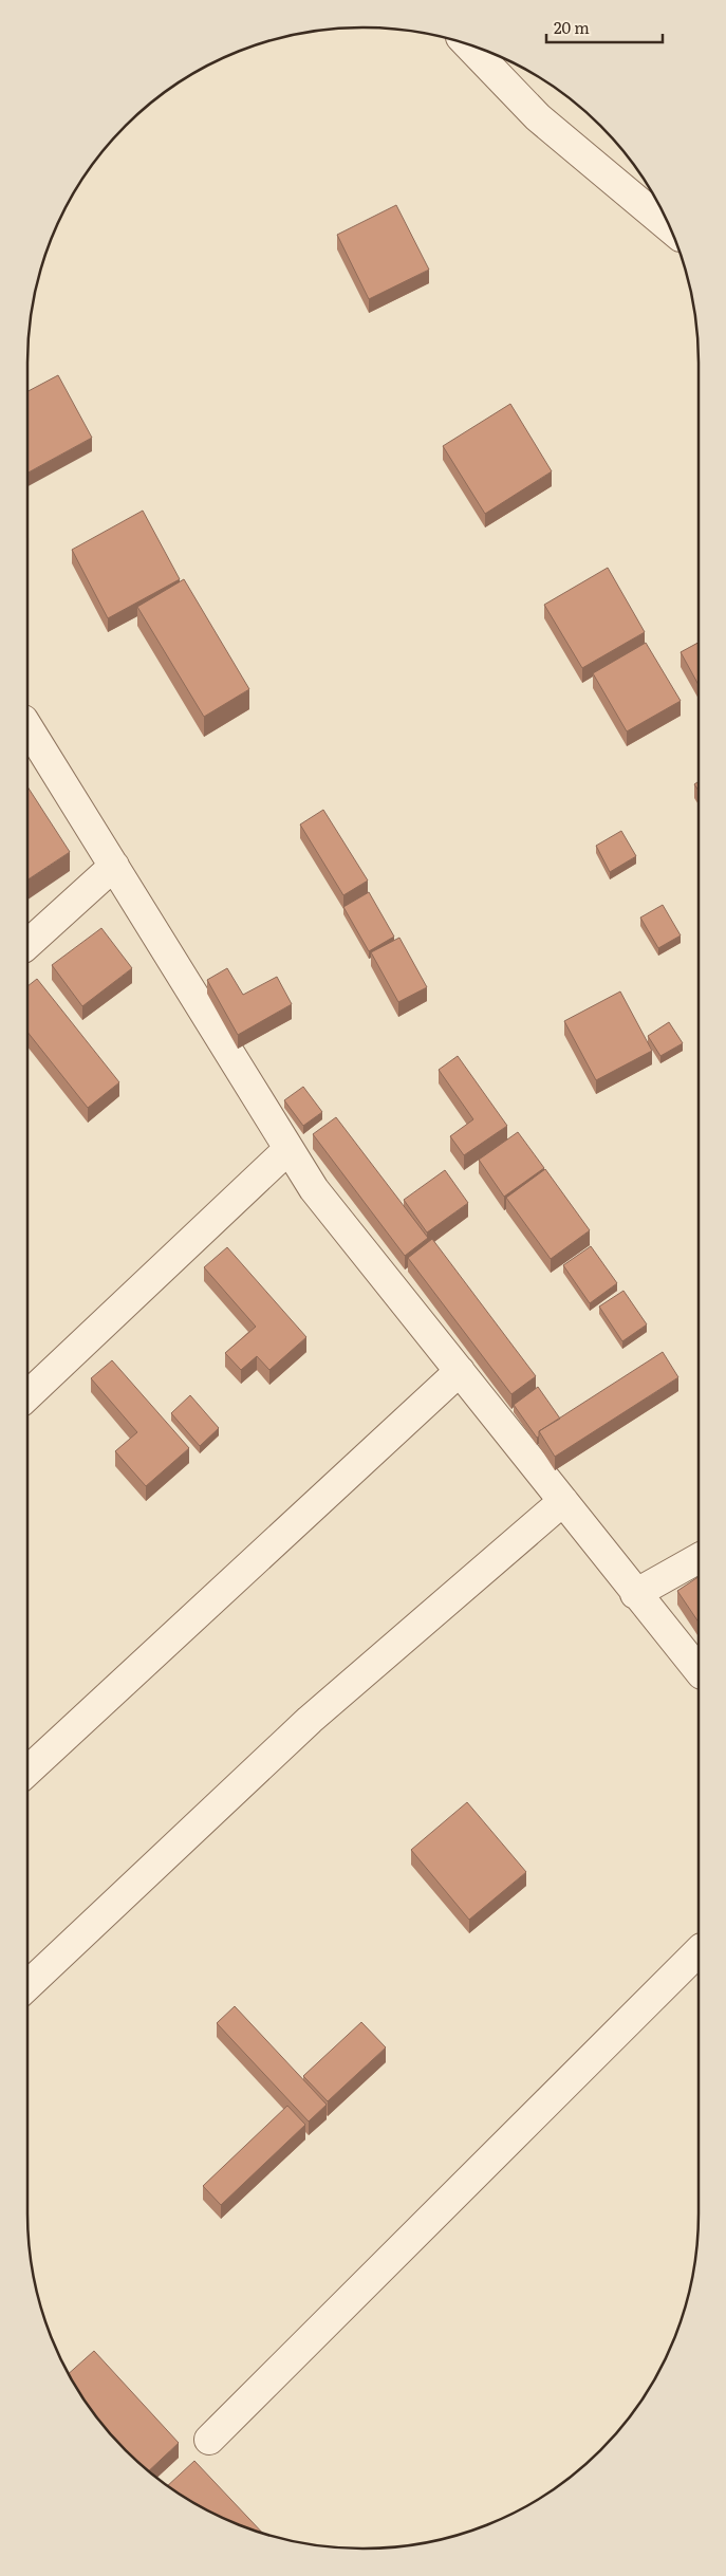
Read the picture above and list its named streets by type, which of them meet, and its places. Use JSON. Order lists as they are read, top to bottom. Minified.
{"scale_bar":"20 m"}
